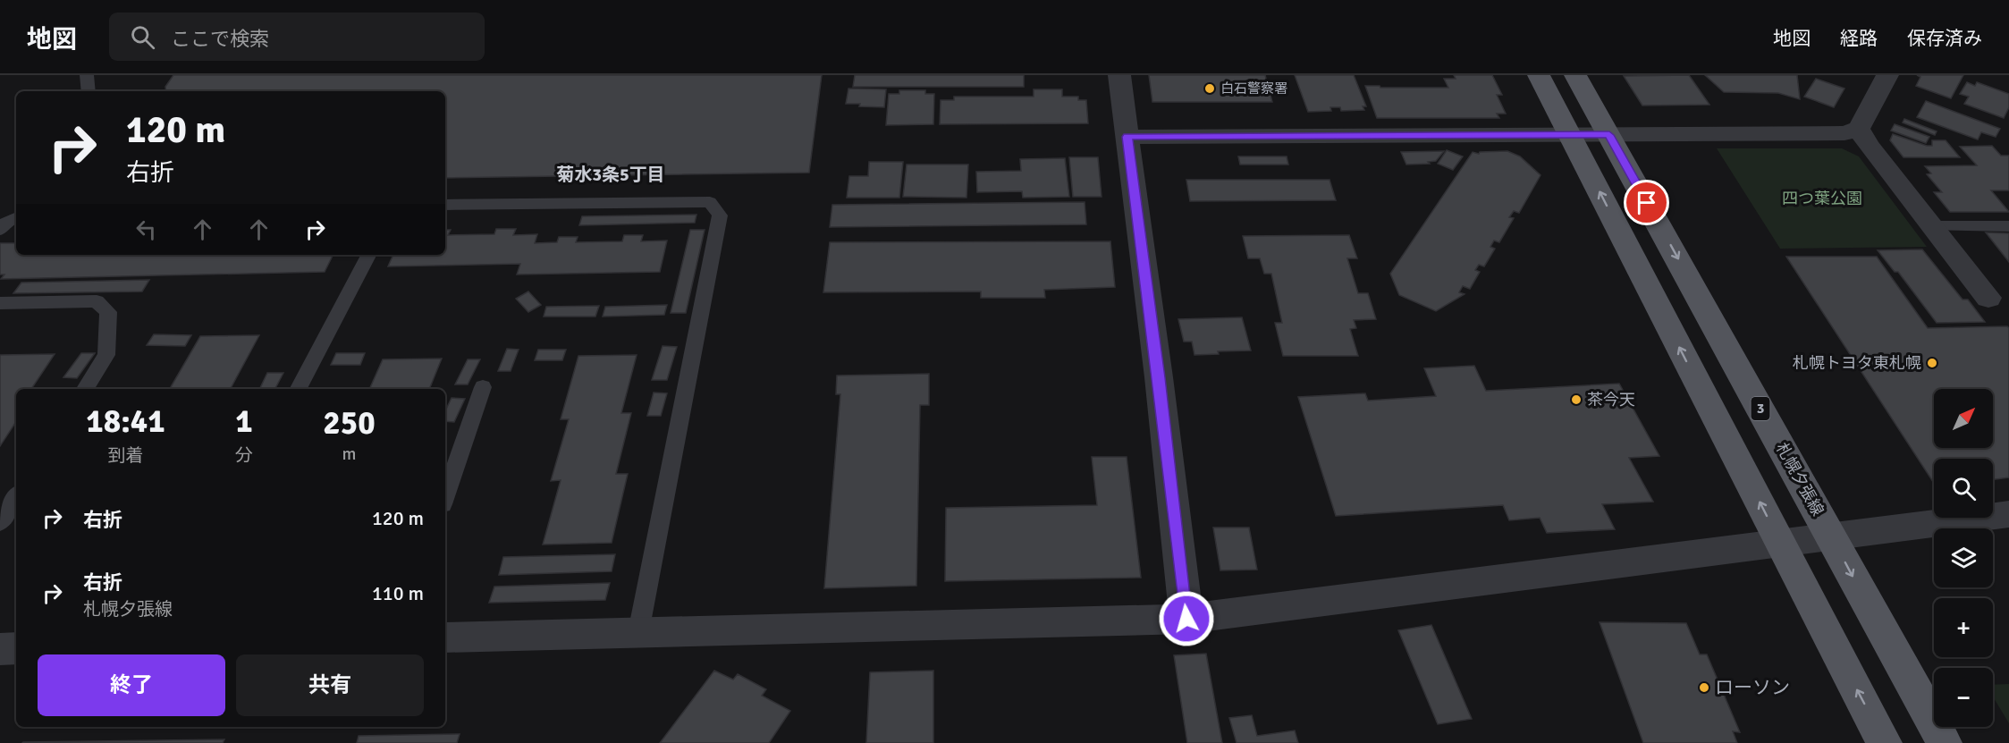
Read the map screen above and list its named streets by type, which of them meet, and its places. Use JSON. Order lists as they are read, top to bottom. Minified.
{"streets":{"main road":["3","札幌夕張線"]},"districts":["菊水3条5丁目"],"parks":["四つ葉公園"],"places":["白石警察署","札幌トヨタ東札幌","茶今天","ローソン"],"north":"top right","page":{"header":"地図","search":"ここで検索","nav":["地図","経路","保存済み"],"turn":["120 m","右折"],"map_buttons":["+","−"],"eta":["18:41","到着","1","分","250","m"],"list":[{"name":"右折","value":"120 m"},{"name":"右折","note":"札幌夕張線","value":"110 m"}],"buttons":["終了","共有"]}}
